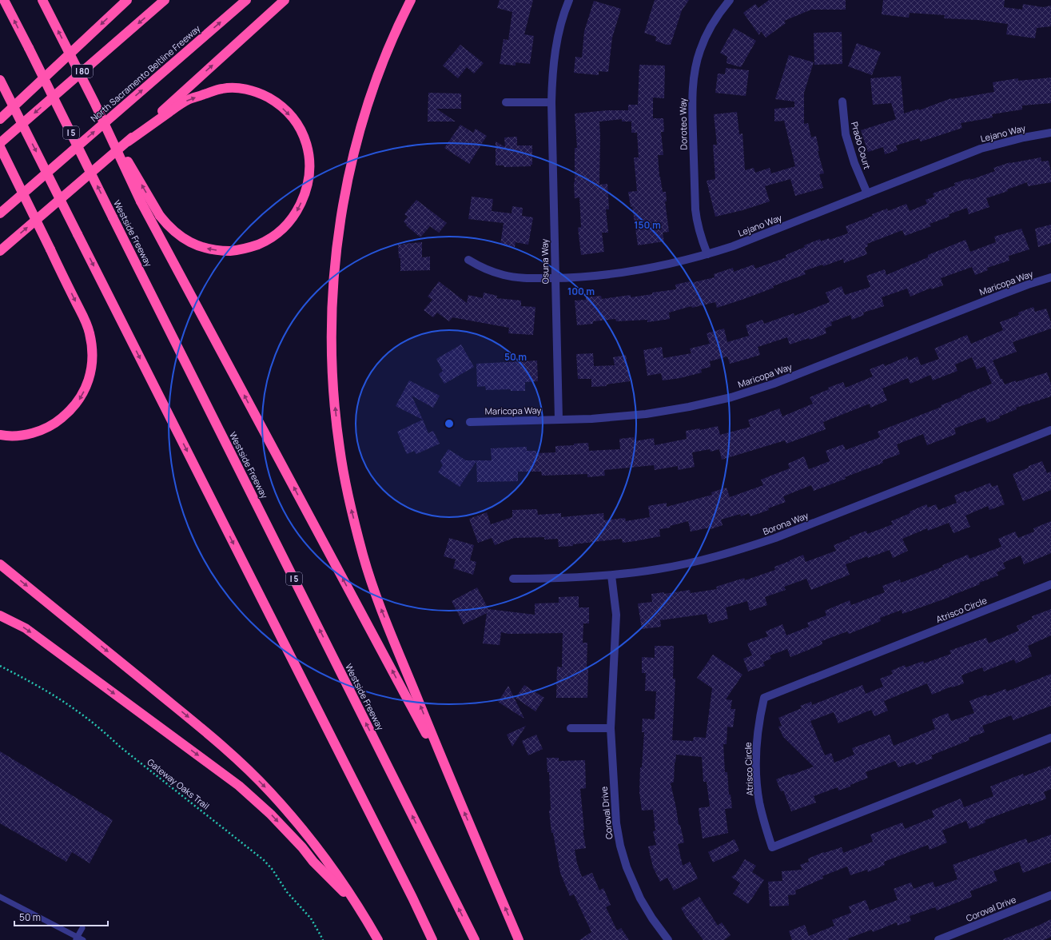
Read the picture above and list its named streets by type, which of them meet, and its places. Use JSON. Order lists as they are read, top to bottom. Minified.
{"streets":{"highway":["I 80","North Sacramento Beltline Freeway","I 5","Westside Freeway"],"street":["Doroteo Way","Lejano Way","Prado Court","Osuna Way","Maricopa Way","Borona Way","Atrisco Circle","Coroval Drive"],"path":["Gateway Oaks Trail"]},"crossings":[["Doroteo Way","Lejano Way"],["Lejano Way","Prado Court"],["Lejano Way","Osuna Way"],["Osuna Way","Maricopa Way"],["Borona Way","Coroval Drive"]],"scale_bar":"50 m","rings":["150 m","100 m","50 m"]}
